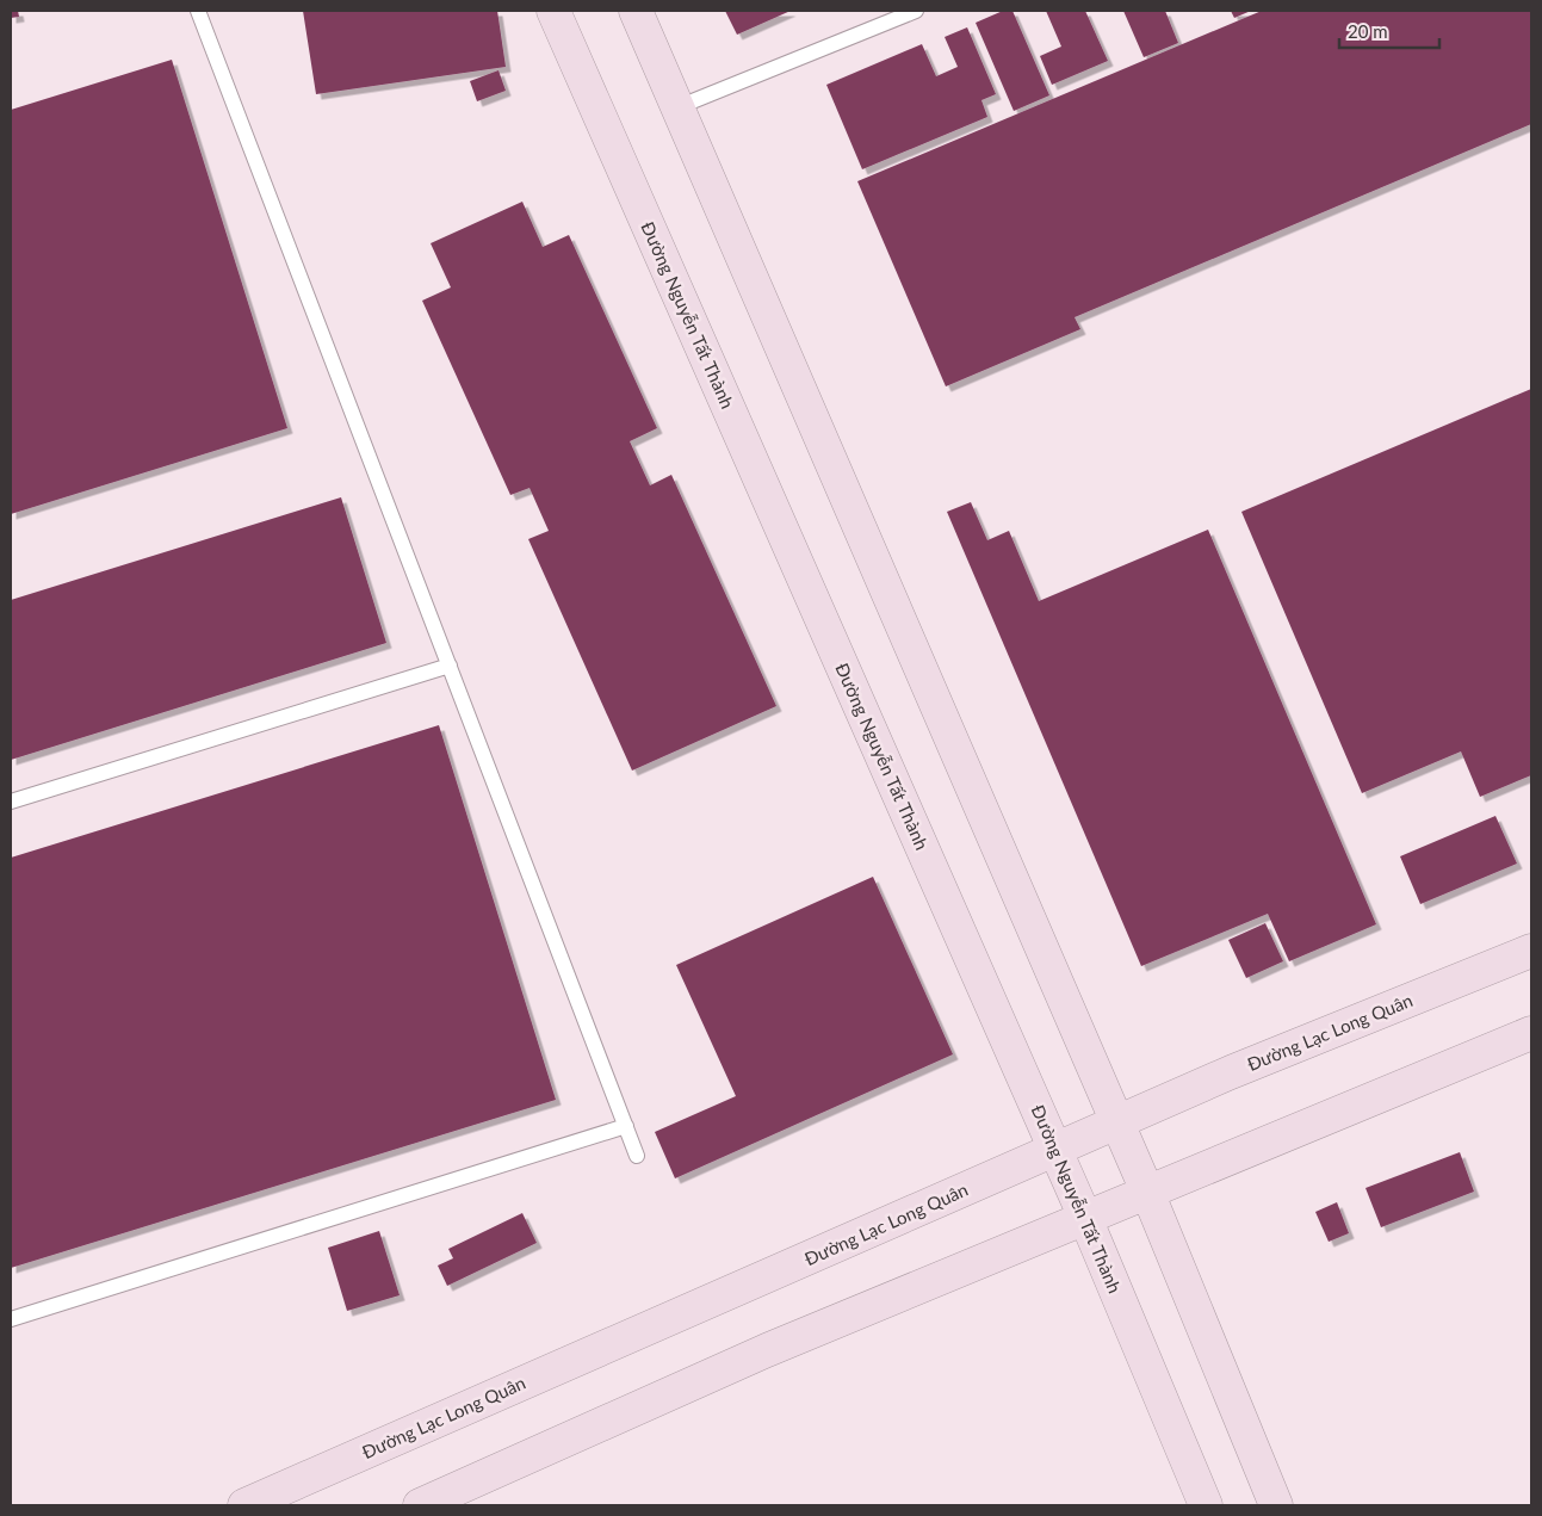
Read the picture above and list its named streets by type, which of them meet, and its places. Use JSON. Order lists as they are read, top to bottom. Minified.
{"streets":{"main road":["Đường Nguyễn Tất Thành","Đường Lạc Long Quân"]},"crossings":[["Đường Nguyễn Tất Thành","Đường Lạc Long Quân"]],"scale_bar":"20 m"}
